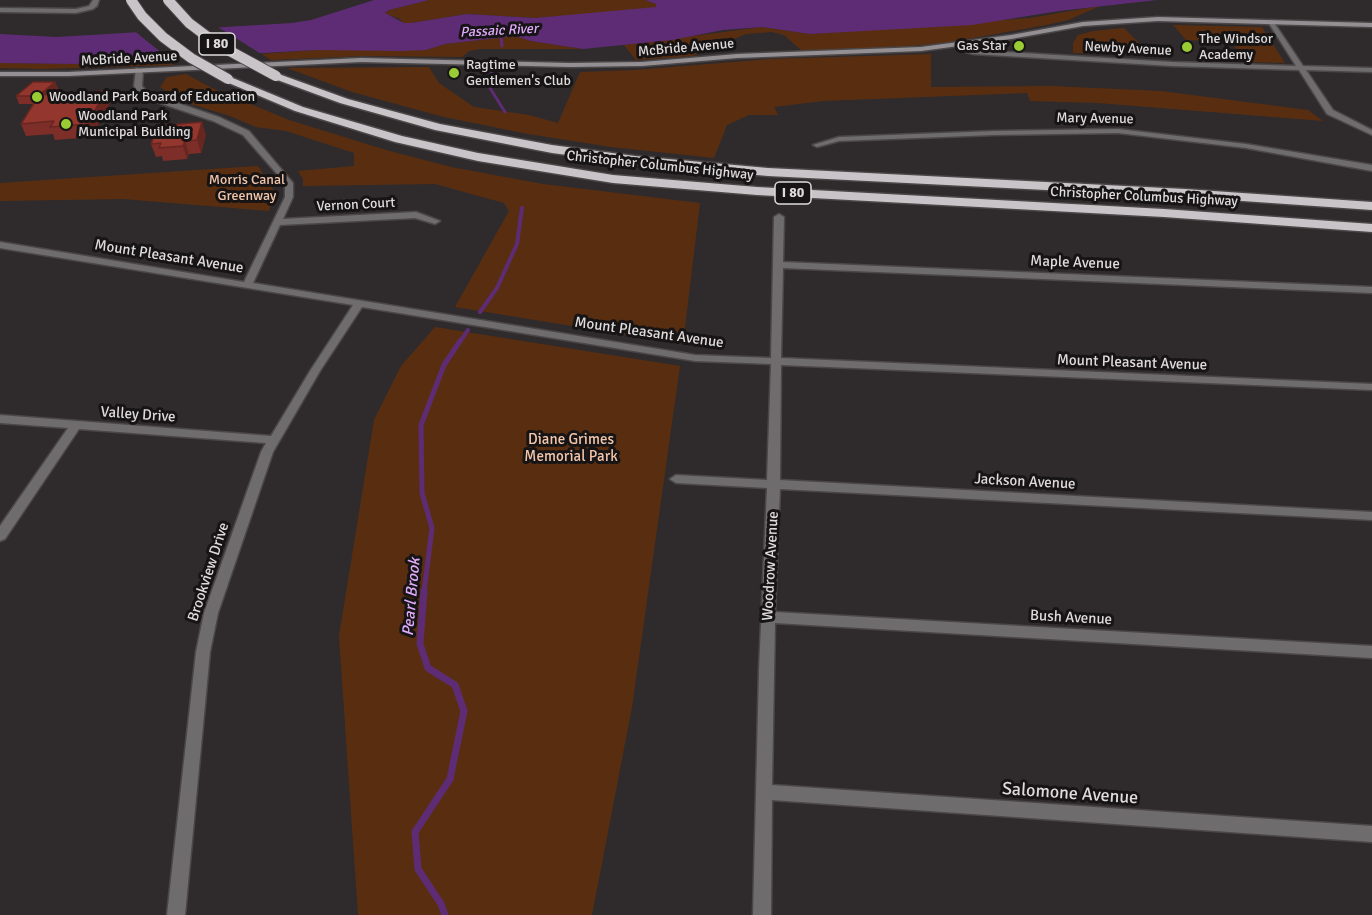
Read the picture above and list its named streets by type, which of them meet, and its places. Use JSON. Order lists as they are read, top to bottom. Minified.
{"streets":{"highway":["I 80","Christopher Columbus Highway"],"main road":["McBride Avenue"],"street":["Newby Avenue","Mary Avenue","Vernon Court","Mount Pleasant Avenue","Maple Avenue","Valley Drive","Jackson Avenue","Woodrow Avenue","Brookview Drive","Bush Avenue","Salomone Avenue"]},"crossings":[["McBride Avenue","Newby Avenue"],["Mount Pleasant Avenue","Woodrow Avenue"],["Mount Pleasant Avenue","Brookview Drive"],["Maple Avenue","Woodrow Avenue"],["Valley Drive","Brookview Drive"],["Jackson Avenue","Woodrow Avenue"],["Woodrow Avenue","Bush Avenue"],["Woodrow Avenue","Salomone Avenue"]],"water":["Passaic River","Pearl Brook"],"parks":["Morris Canal Greenway","Diane Grimes Memorial Park"],"places":["Gas Star","The Windsor Academy","Ragtime Gentlemen's Club","Woodland Park Board of Education","Woodland Park Municipal Building"]}
